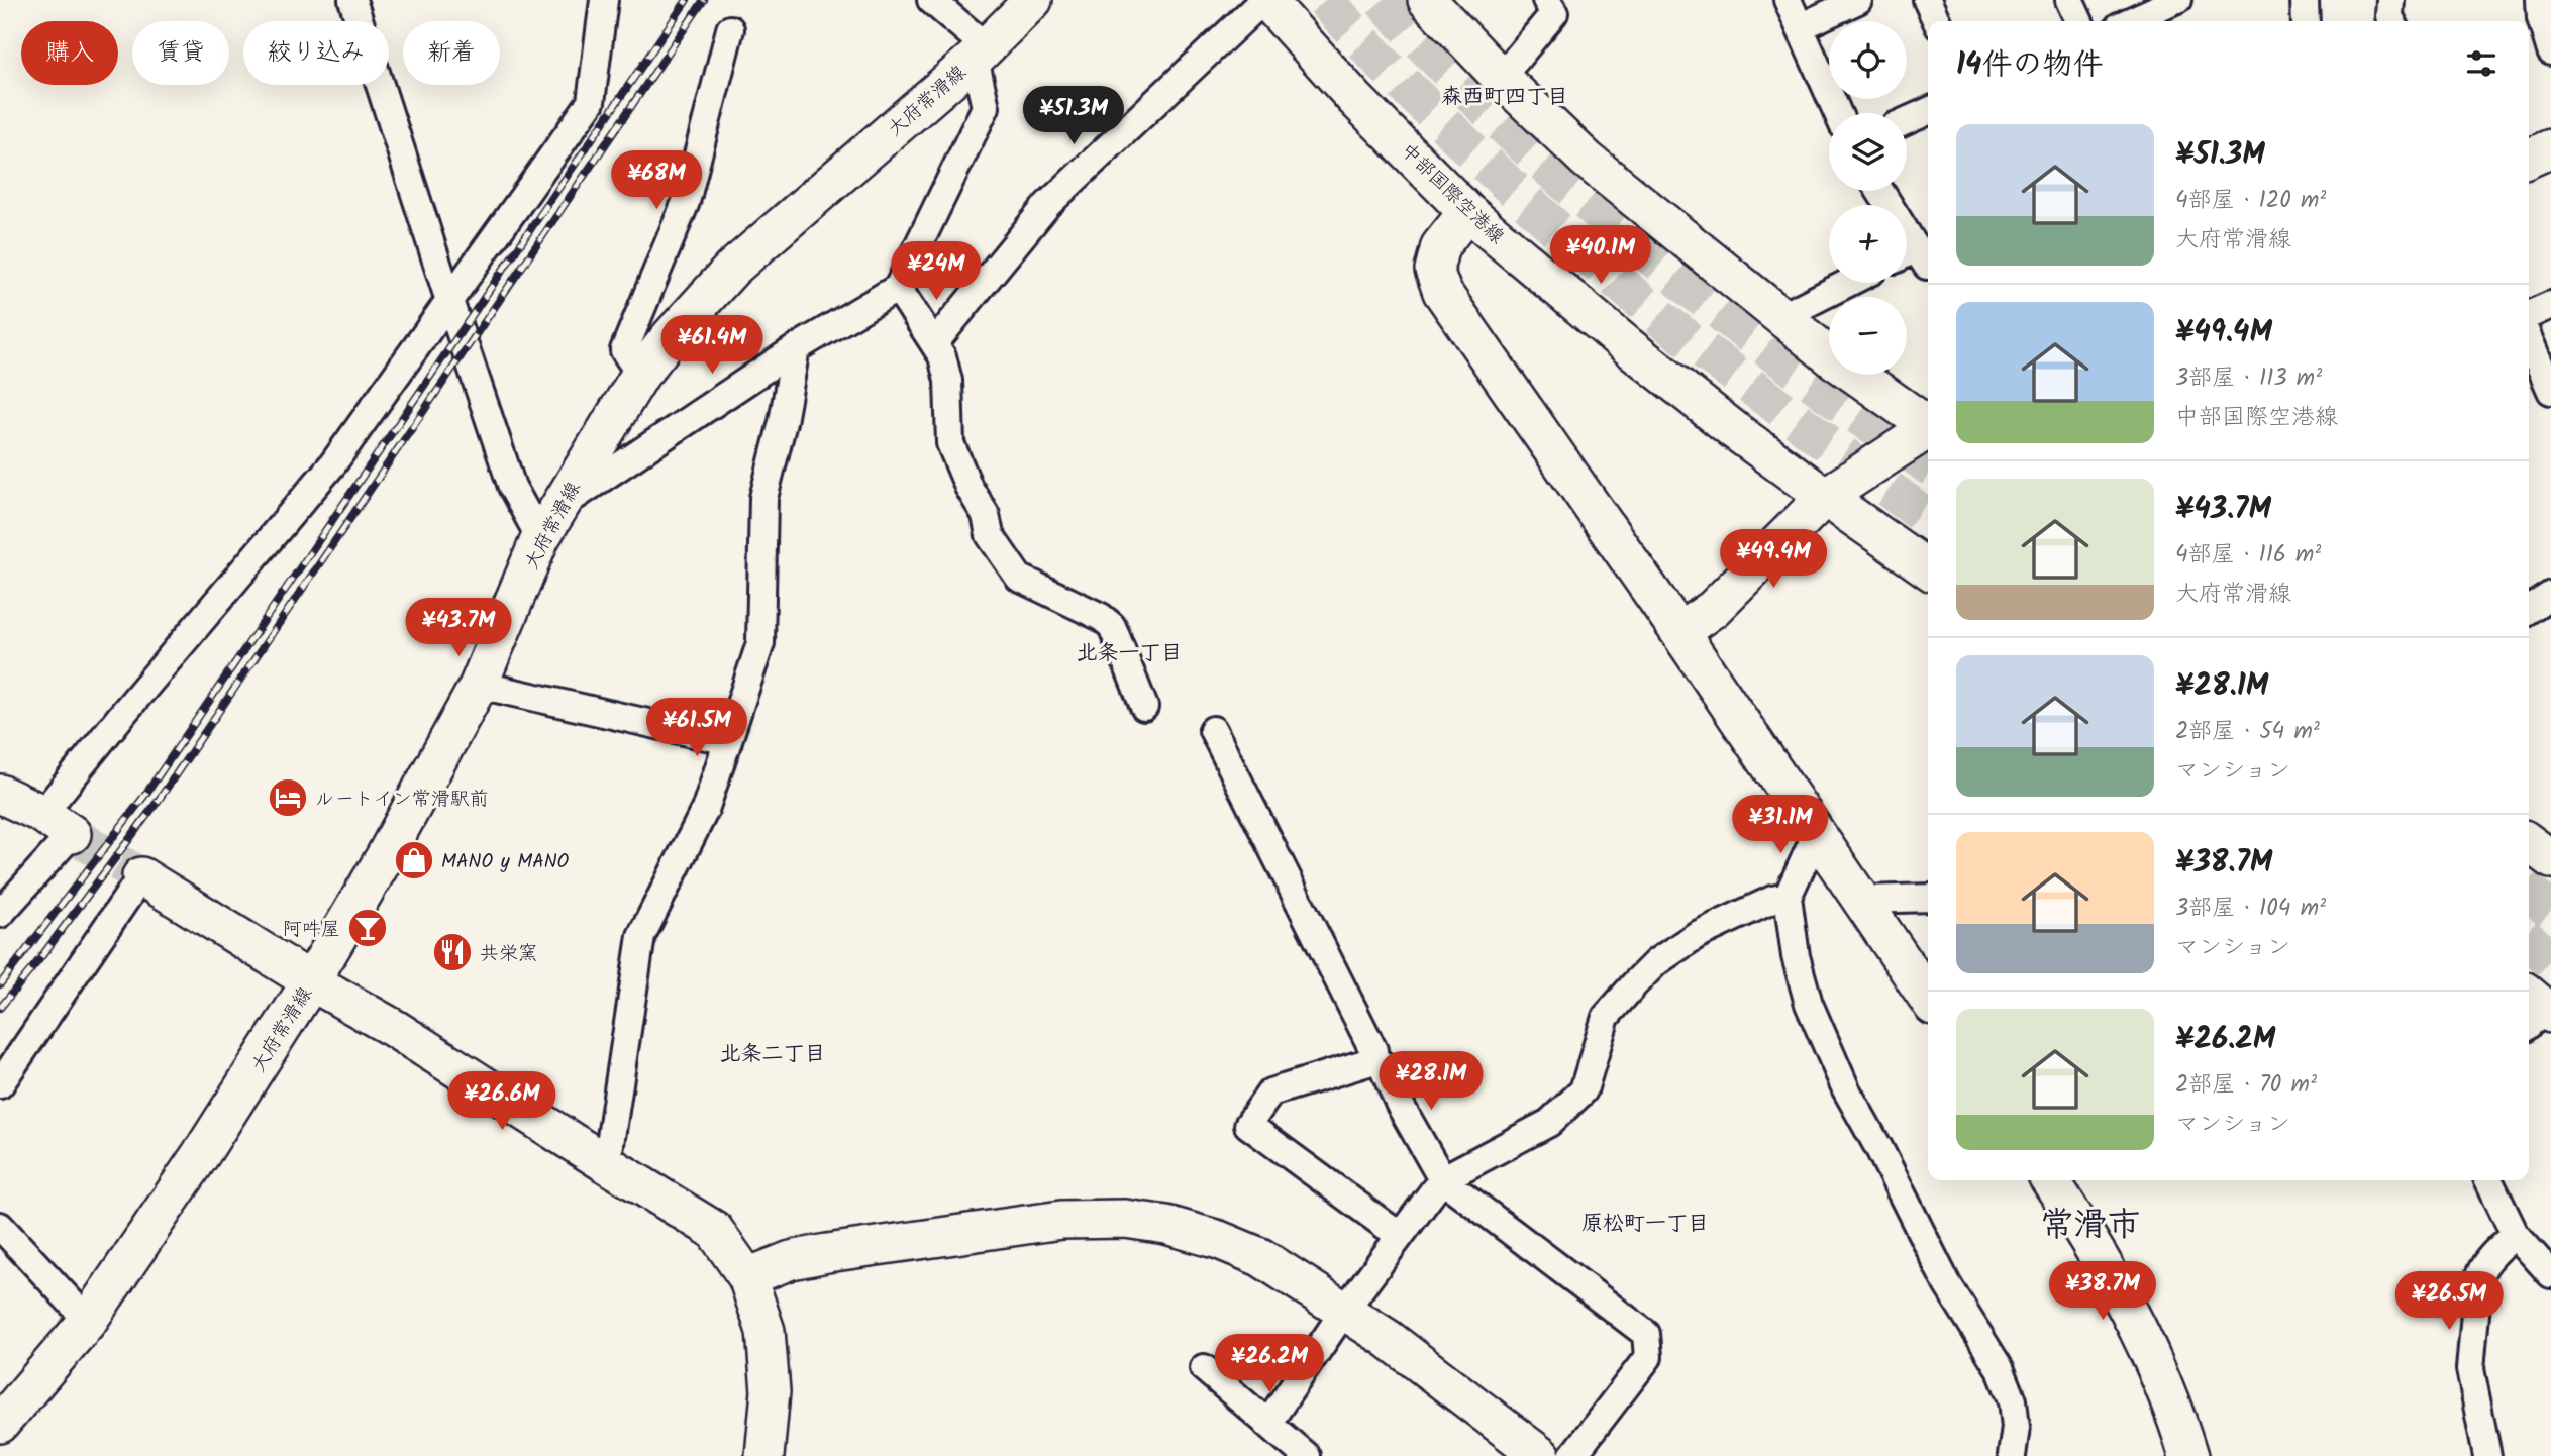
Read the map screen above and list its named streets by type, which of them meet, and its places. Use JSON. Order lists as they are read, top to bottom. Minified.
{"streets":{"main road":["大府常滑線","中部国際空港線"]},"districts":["森西町四丁目","北条一丁目","北条二丁目","原松町一丁目","常滑市"],"places":{"hotel":["ルートイン常滑駅前"],"shop":["MANO y MANO"],"bar":["阿吽屋"],"restaurant":["共栄窯"]},"page":{"map_buttons":["+","−"],"chip":["購入","賃貸","絞り込み","新着"],"heading":"14件の物件","price":["¥51.3M","¥68M","¥40.1M","¥24M","¥61.4M","¥49.4M","¥43.7M","¥61.5M","¥31.1M","¥28.1M","¥26.6M","¥38.7M","¥26.5M","¥26.2M"],"list":[{"name":"¥51.3M","note":"4部屋 · 120 m² · 大府常滑線"},{"name":"¥49.4M","note":"3部屋 · 113 m² · 中部国際空港線"},{"name":"¥43.7M","note":"4部屋 · 116 m² · 大府常滑線"},{"name":"¥28.1M","note":"2部屋 · 54 m² · マンション"},{"name":"¥38.7M","note":"3部屋 · 104 m² · マンション"},{"name":"¥26.2M","note":"2部屋 · 70 m² · マンション"}]}}
